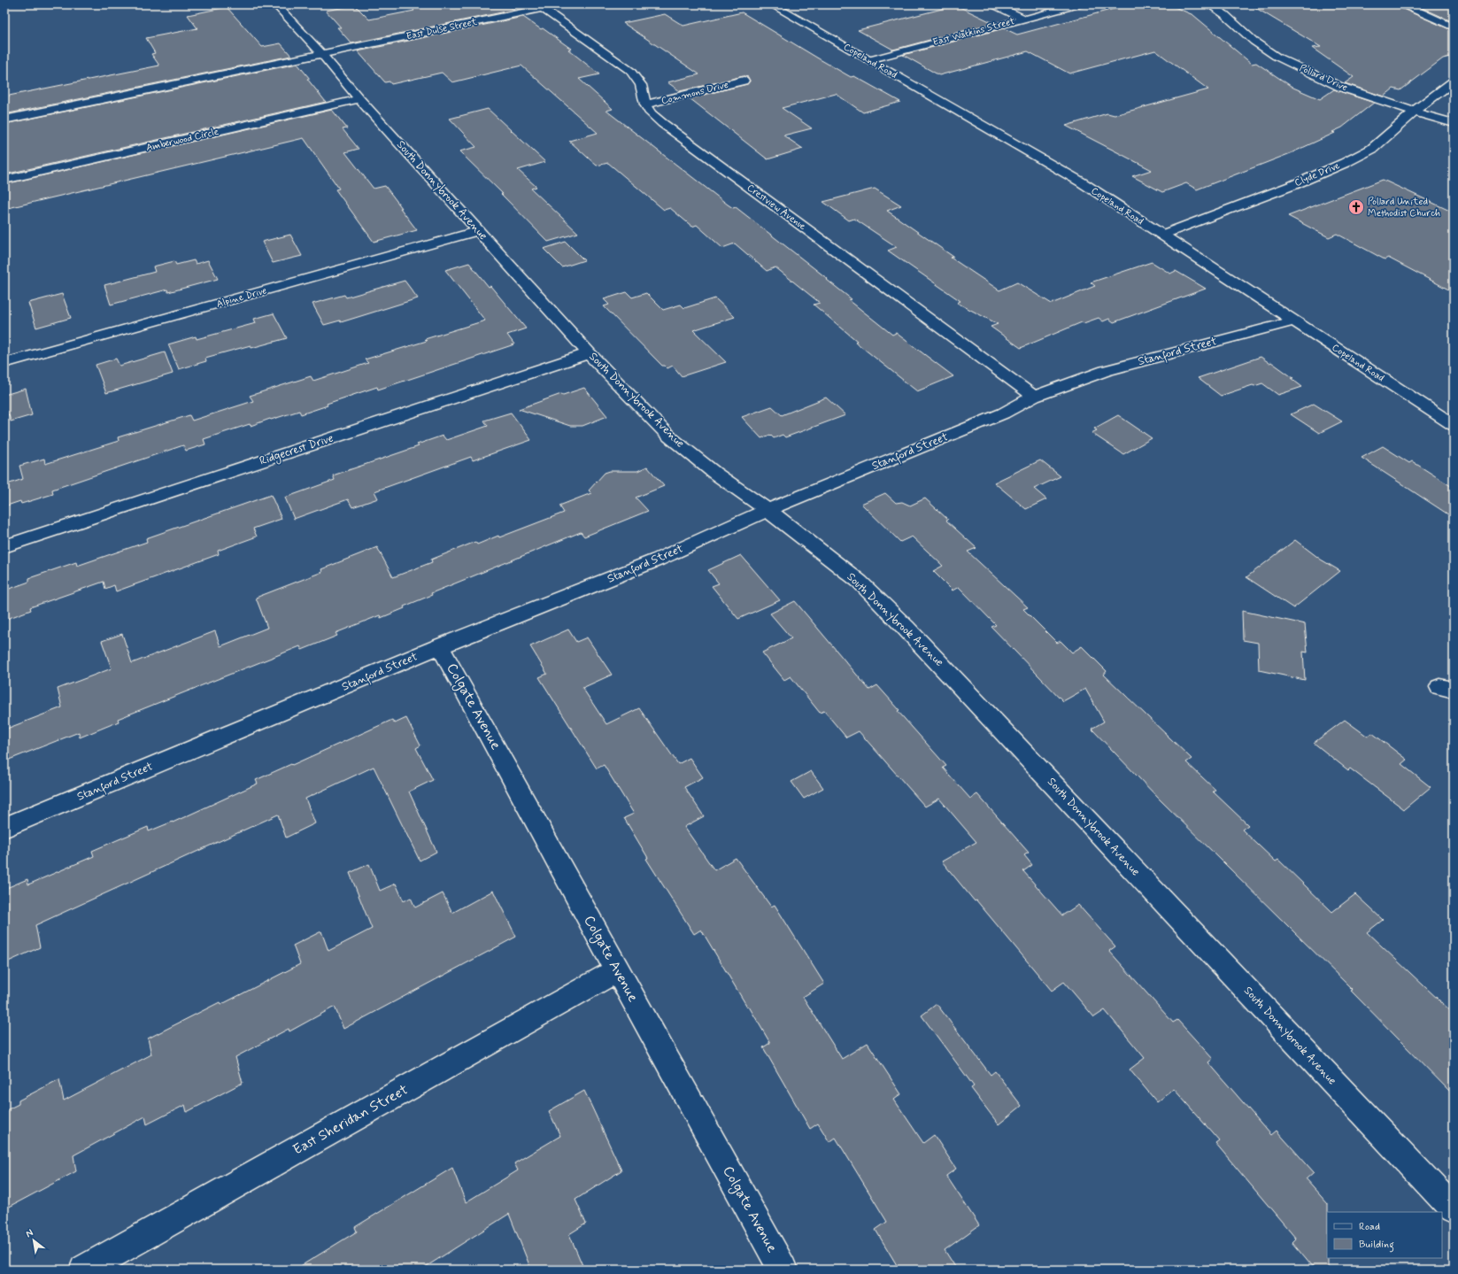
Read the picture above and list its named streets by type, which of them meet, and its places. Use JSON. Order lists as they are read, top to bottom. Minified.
{"streets":{"street":["East Dulse Street","East Watkins Street","Copeland Road","Pollard Drive","Commons Drive","Amberwood Circle","Clyde Drive","South Donnybrook Avenue","Crestview Avenue","Alpine Drive","Stanford Street","Ridgecrest Drive","Colgate Avenue","East Sheridan Street"]},"crossings":[["East Dulse Street","South Donnybrook Avenue"],["East Dulse Street","Crestview Avenue"],["East Watkins Street","Copeland Road"],["Copeland Road","Clyde Drive"],["Copeland Road","Stanford Street"],["Pollard Drive","Clyde Drive"],["Commons Drive","Crestview Avenue"],["Amberwood Circle","South Donnybrook Avenue"],["South Donnybrook Avenue","Alpine Drive"],["South Donnybrook Avenue","Stanford Street"],["South Donnybrook Avenue","Ridgecrest Drive"],["Crestview Avenue","Stanford Street"],["Stanford Street","Colgate Avenue"],["Colgate Avenue","East Sheridan Street"]],"places":{"church":["Pollard United Methodist Church"]},"legend":["Road","Building"],"north":"top left"}
